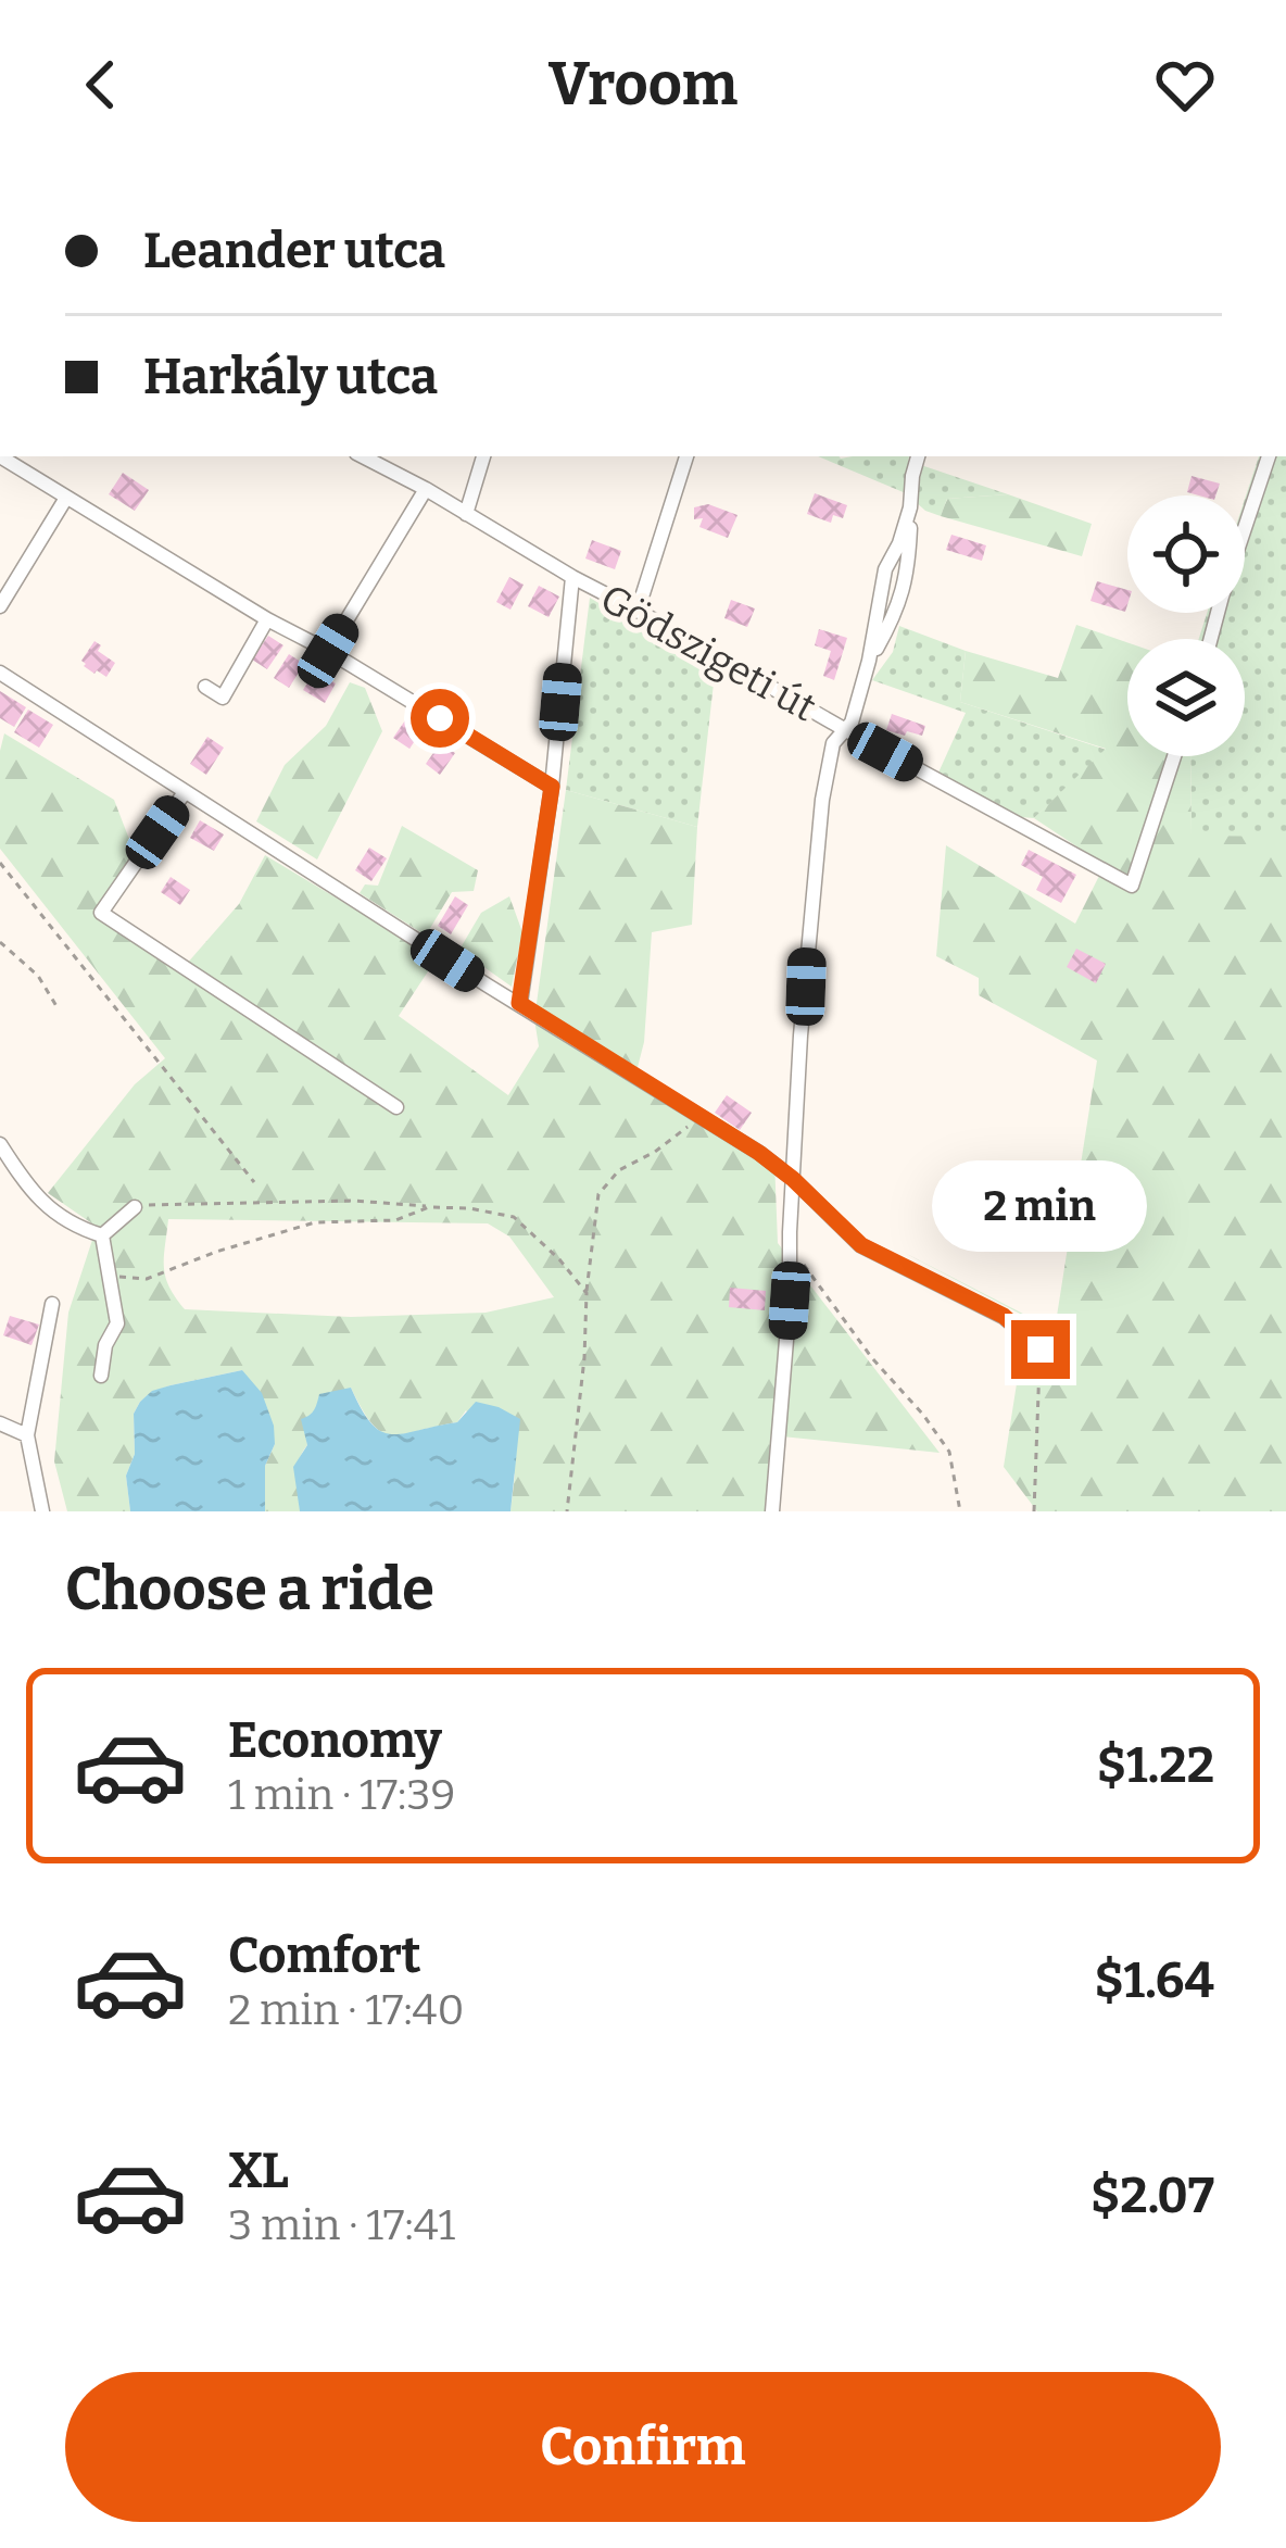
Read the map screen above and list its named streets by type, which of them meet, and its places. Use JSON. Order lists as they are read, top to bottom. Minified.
{"streets":{"street":["Gödszigeti út"]},"page":{"header":"Vroom","banner":["Leander utca","Harkály utca"],"bubble":"2 min","heading":"Choose a ride","list":[{"name":"Economy","note":"1 min · 17:39","value":"$1.22"},{"name":"Comfort","note":"2 min · 17:40","value":"$1.64"},{"name":"XL","note":"3 min · 17:41","value":"$2.07"}],"buttons":"Confirm"}}
